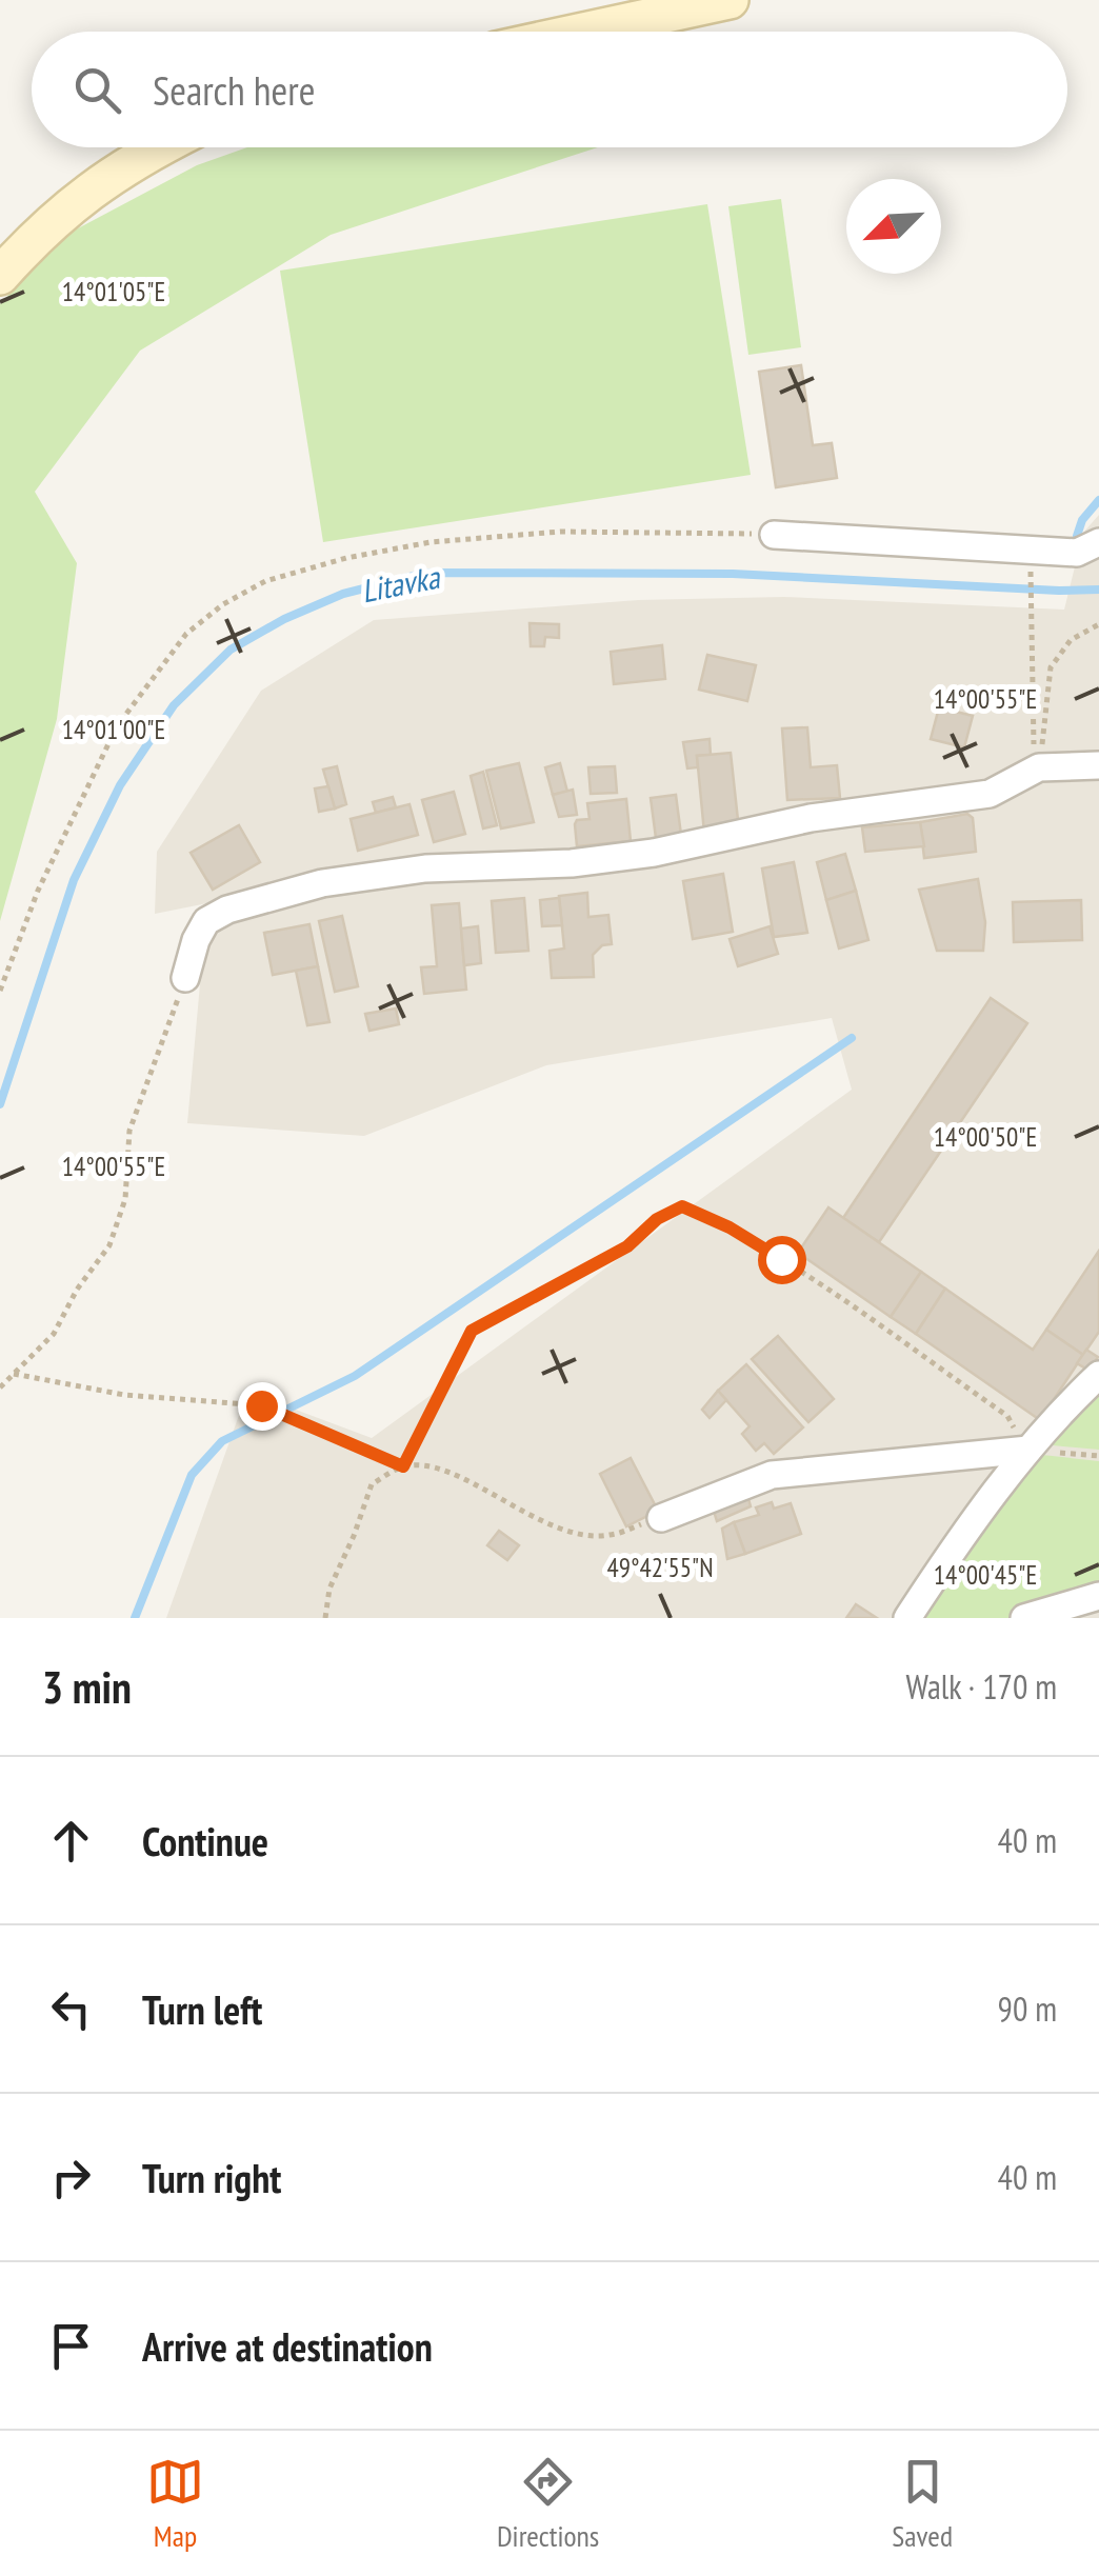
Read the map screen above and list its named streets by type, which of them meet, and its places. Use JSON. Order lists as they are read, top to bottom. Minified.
{"water":["Litavka"],"north":"bottom left","page":{"search":"Search here","heading":["3 min","Walk · 170 m"],"list":[["Continue","40 m"],["Turn left","90 m"],["Turn right","40 m"],"Arrive at destination"],"nav":["Map","Directions","Saved"]},"coordinates":["14°01'05\"E","14°00'55\"E","14°01'00\"E","14°00'50\"E","49°42'55\"N","14°00'45\"E"]}
